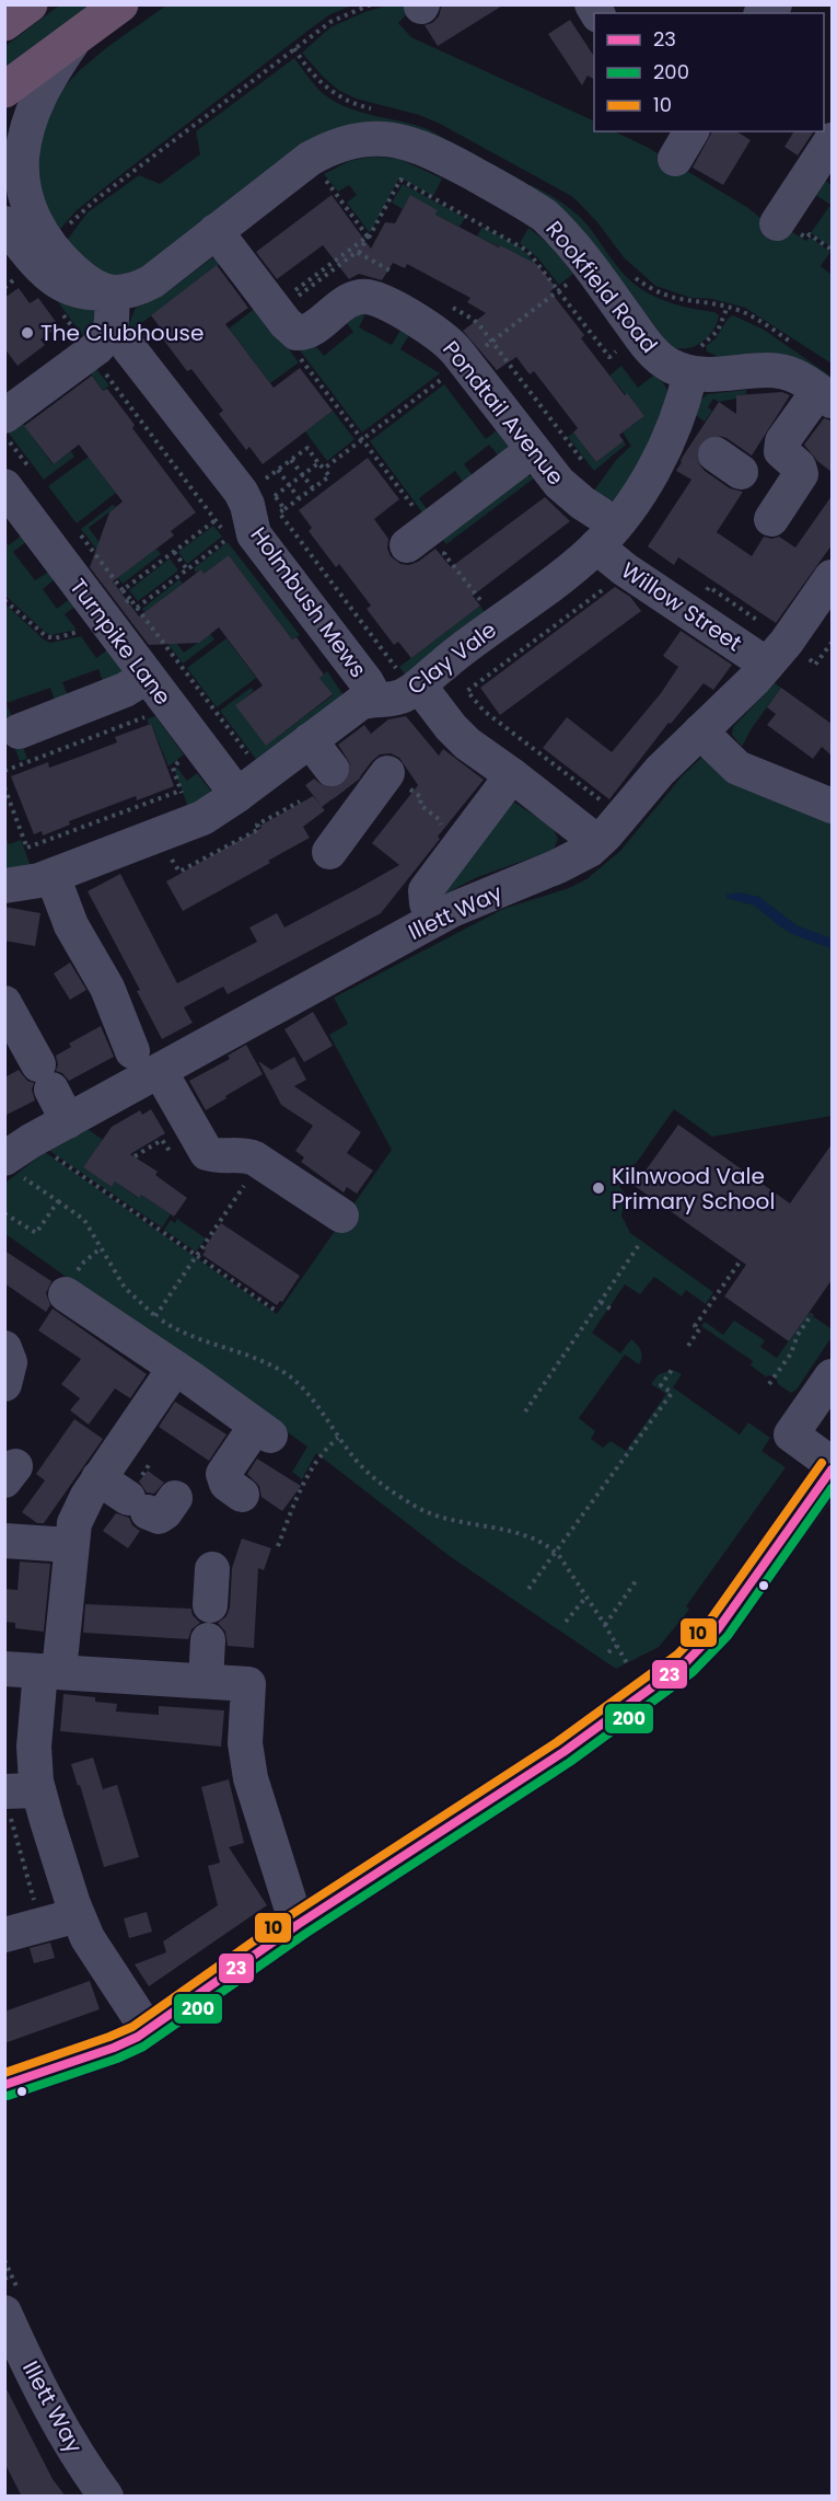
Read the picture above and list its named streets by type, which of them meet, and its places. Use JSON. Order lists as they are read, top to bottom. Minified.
{"streets":{"street":["Rookfield Road","Pondtail Avenue","Holmbush Mews","Willow Street","Turnpike Lane","Clay Vale","Illett Way"]},"crossings":[["Rookfield Road","Clay Vale"],["Pondtail Avenue","Willow Street"],["Pondtail Avenue","Clay Vale"],["Holmbush Mews","Clay Vale"],["Willow Street","Clay Vale"],["Willow Street","Illett Way"],["Turnpike Lane","Clay Vale"]],"places":["The Clubhouse","Kilnwood Vale Primary School"],"lines":["transit line 10","transit line 23","transit line 200"],"legend":["23","200","10"]}
